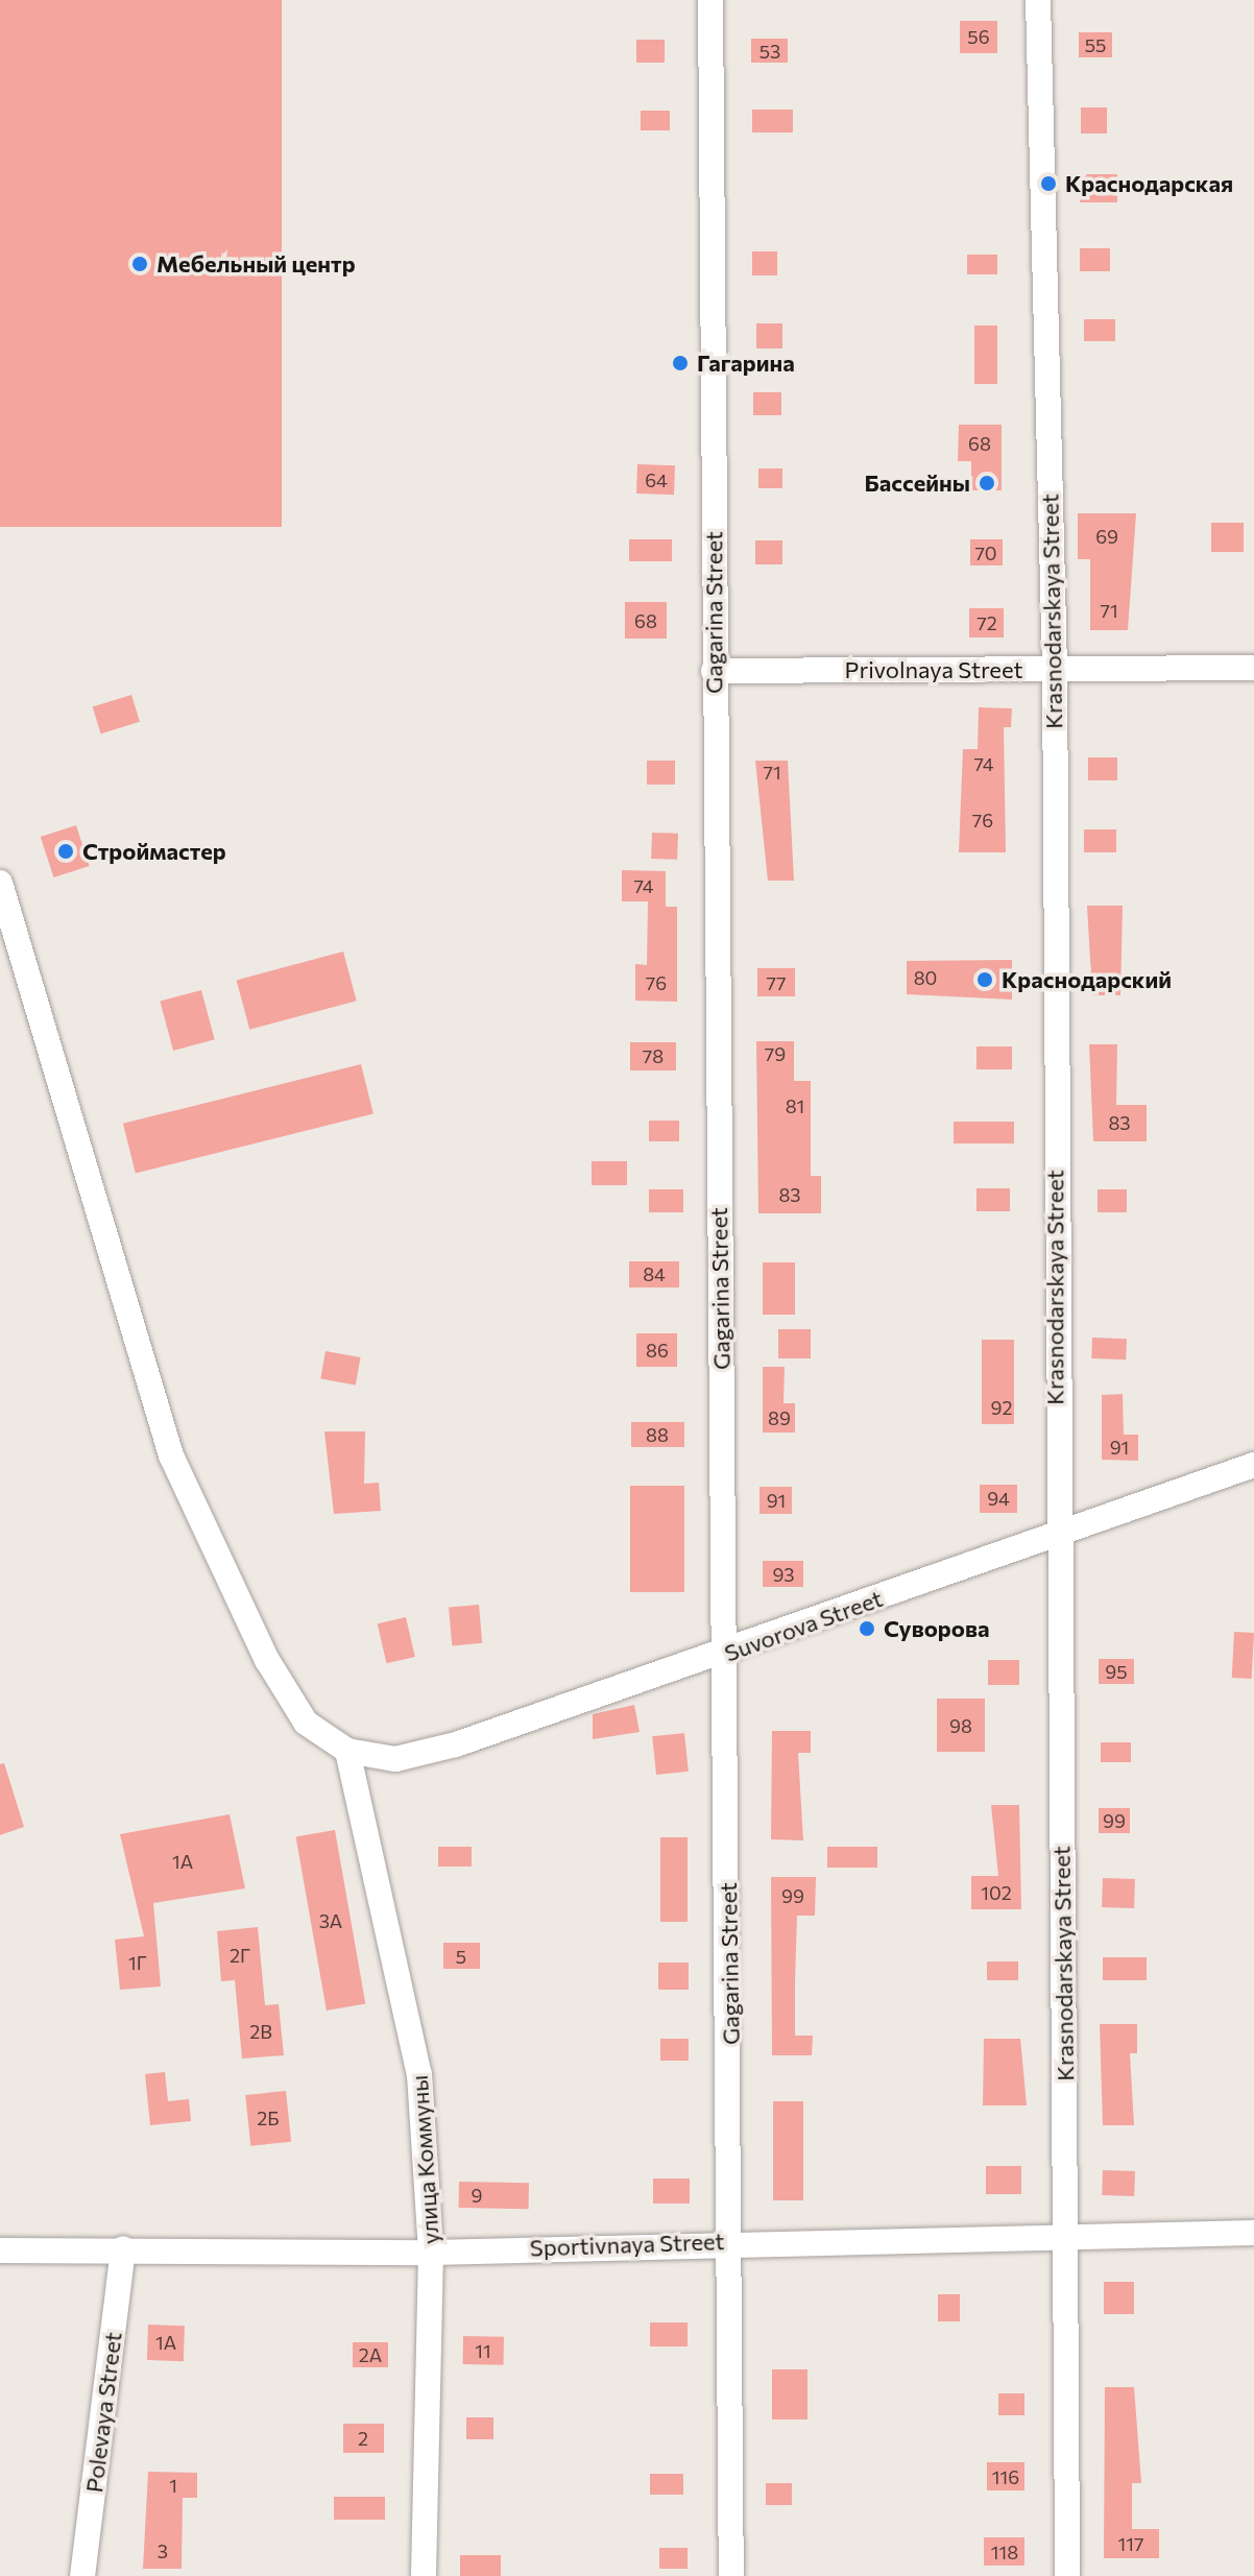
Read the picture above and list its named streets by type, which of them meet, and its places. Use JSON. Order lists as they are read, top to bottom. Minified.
{"streets":{"street":["Krasnodarskaya Street","Gagarina Street","Privolnaya Street","Suvorova Street","улица Коммуны","Sportivnaya Street","Polevaya Street"]},"crossings":[["Krasnodarskaya Street","Privolnaya Street"],["Krasnodarskaya Street","Suvorova Street"],["Krasnodarskaya Street","Sportivnaya Street"],["Gagarina Street","Privolnaya Street"],["Gagarina Street","Suvorova Street"],["Gagarina Street","Sportivnaya Street"],["Suvorova Street","улица Коммуны"],["улица Коммуны","Sportivnaya Street"],["Sportivnaya Street","Polevaya Street"]],"places":["Краснодарская","Мебельный центр","Гагарина","Бассейны","Строймастер","Краснодарский","Суворова"],"house_numbers":["56","55","53","68","64","69","70","71","68","72","74","71","76","74","80","76","77","79","78","81","83","83","84","86","92","89","88","91","94","91","93","95","98","99","1А","102","99","3А","2Г","5","1Г","2В","2Б","9","1А","11","2А","2","116","1","117","3","118"]}
